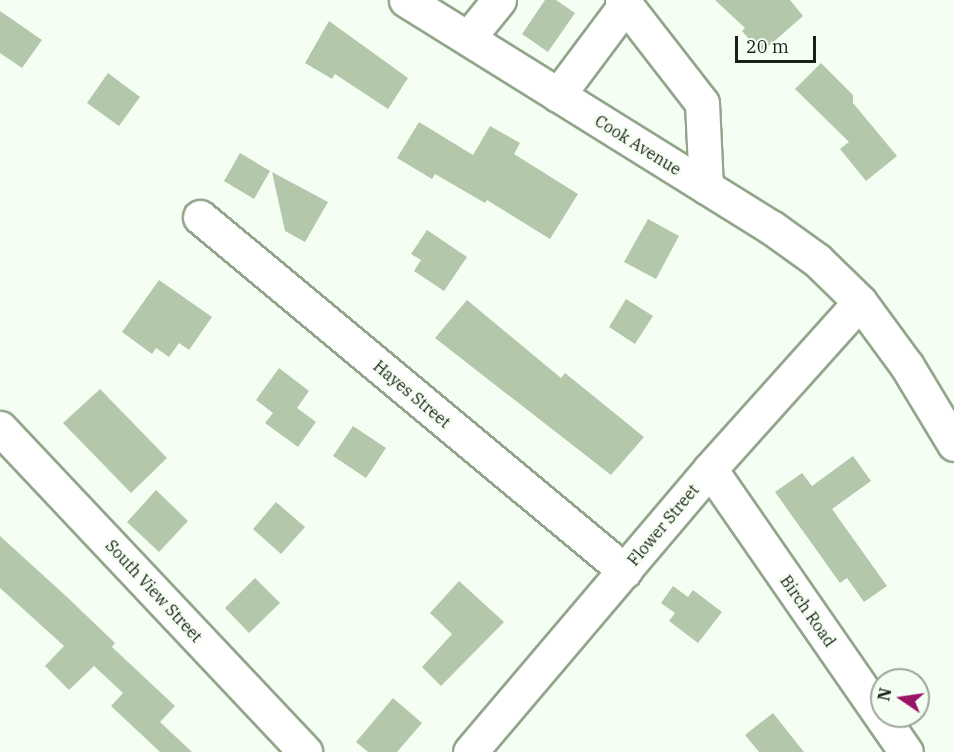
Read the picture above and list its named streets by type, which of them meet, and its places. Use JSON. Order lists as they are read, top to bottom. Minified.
{"streets":{"street":["Cook Avenue","Hayes Street","Flower Street","South View Street","Birch Road"]},"crossings":[["Cook Avenue","Flower Street"],["Hayes Street","Flower Street"],["Flower Street","Birch Road"]],"scale_bar":"20 m","north":"left"}
